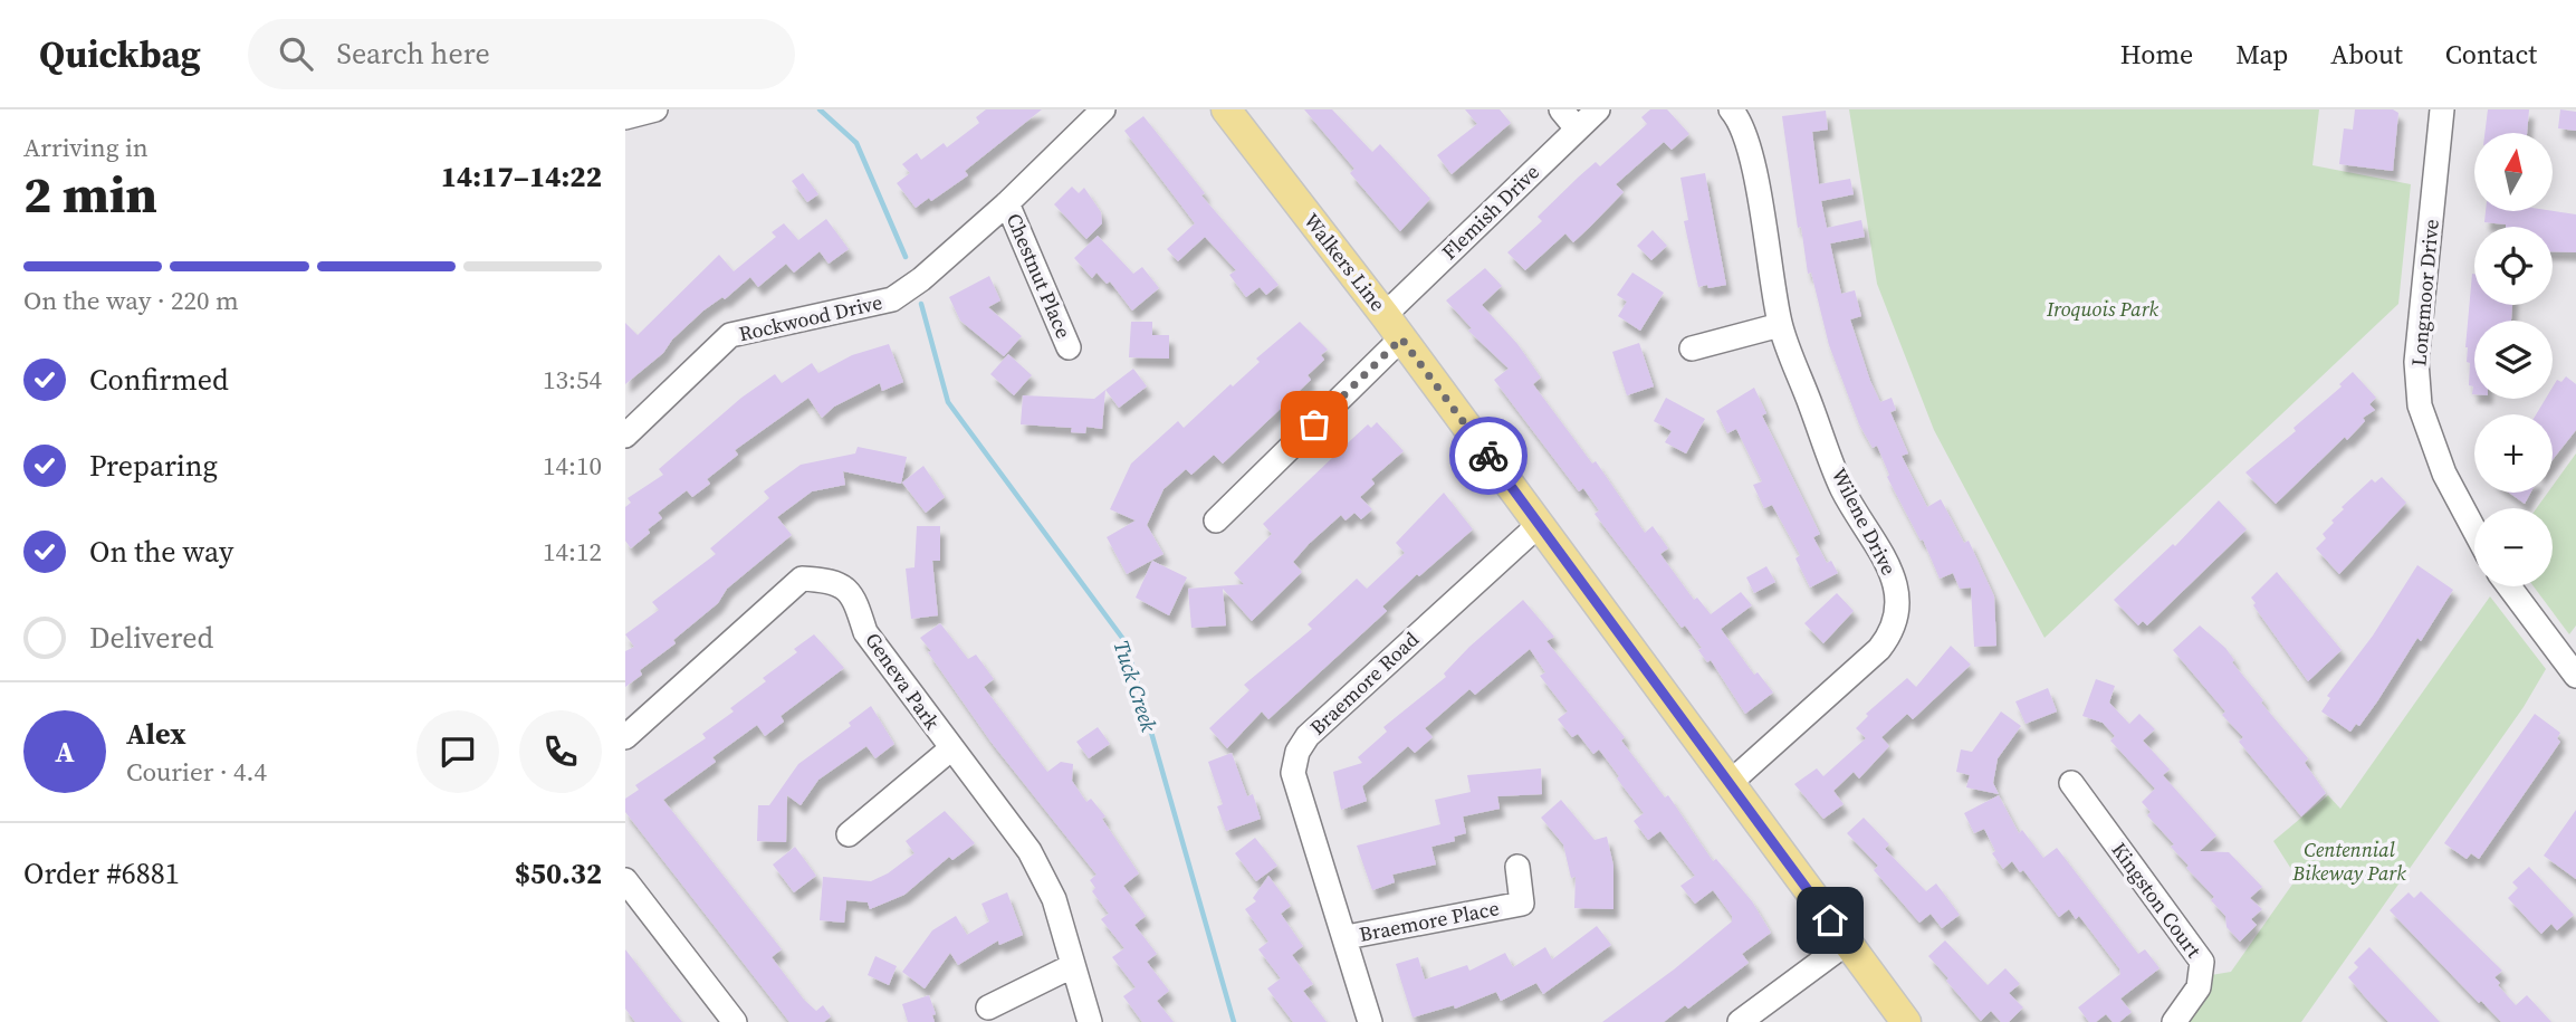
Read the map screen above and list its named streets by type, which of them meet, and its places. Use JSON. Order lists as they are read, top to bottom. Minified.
{"streets":{"main road":["Walkers Line"],"street":["Flemish Drive","Chestnut Place","Longmoor Drive","Rockwood Drive","Wilene Drive","Geneva Park","Braemore Road","Kingston Court","Braemore Place"]},"crossings":[["Flemish Drive","Walkers Line"],["Walkers Line","Wilene Drive"],["Walkers Line","Braemore Road"],["Chestnut Place","Rockwood Drive"],["Braemore Road","Braemore Place"]],"water":["Tuck Creek"],"parks":["Iroquois Park","Centennial Bikeway Park"],"north":"top","page":{"header":"Quickbag","search":"Search here","nav":["Home","Map","About","Contact"],"heading":["2 min","Arriving in","14:17–14:22"],"panel":["Alex","Courier · 4.4","Order #6881","$50.32"],"map_buttons":["+","−"],"bar":"On the way · 220 m","list":[["Confirmed","13:54"],["Preparing","14:10"],["On the way","14:12"],"Delivered"],"round":"A"}}
